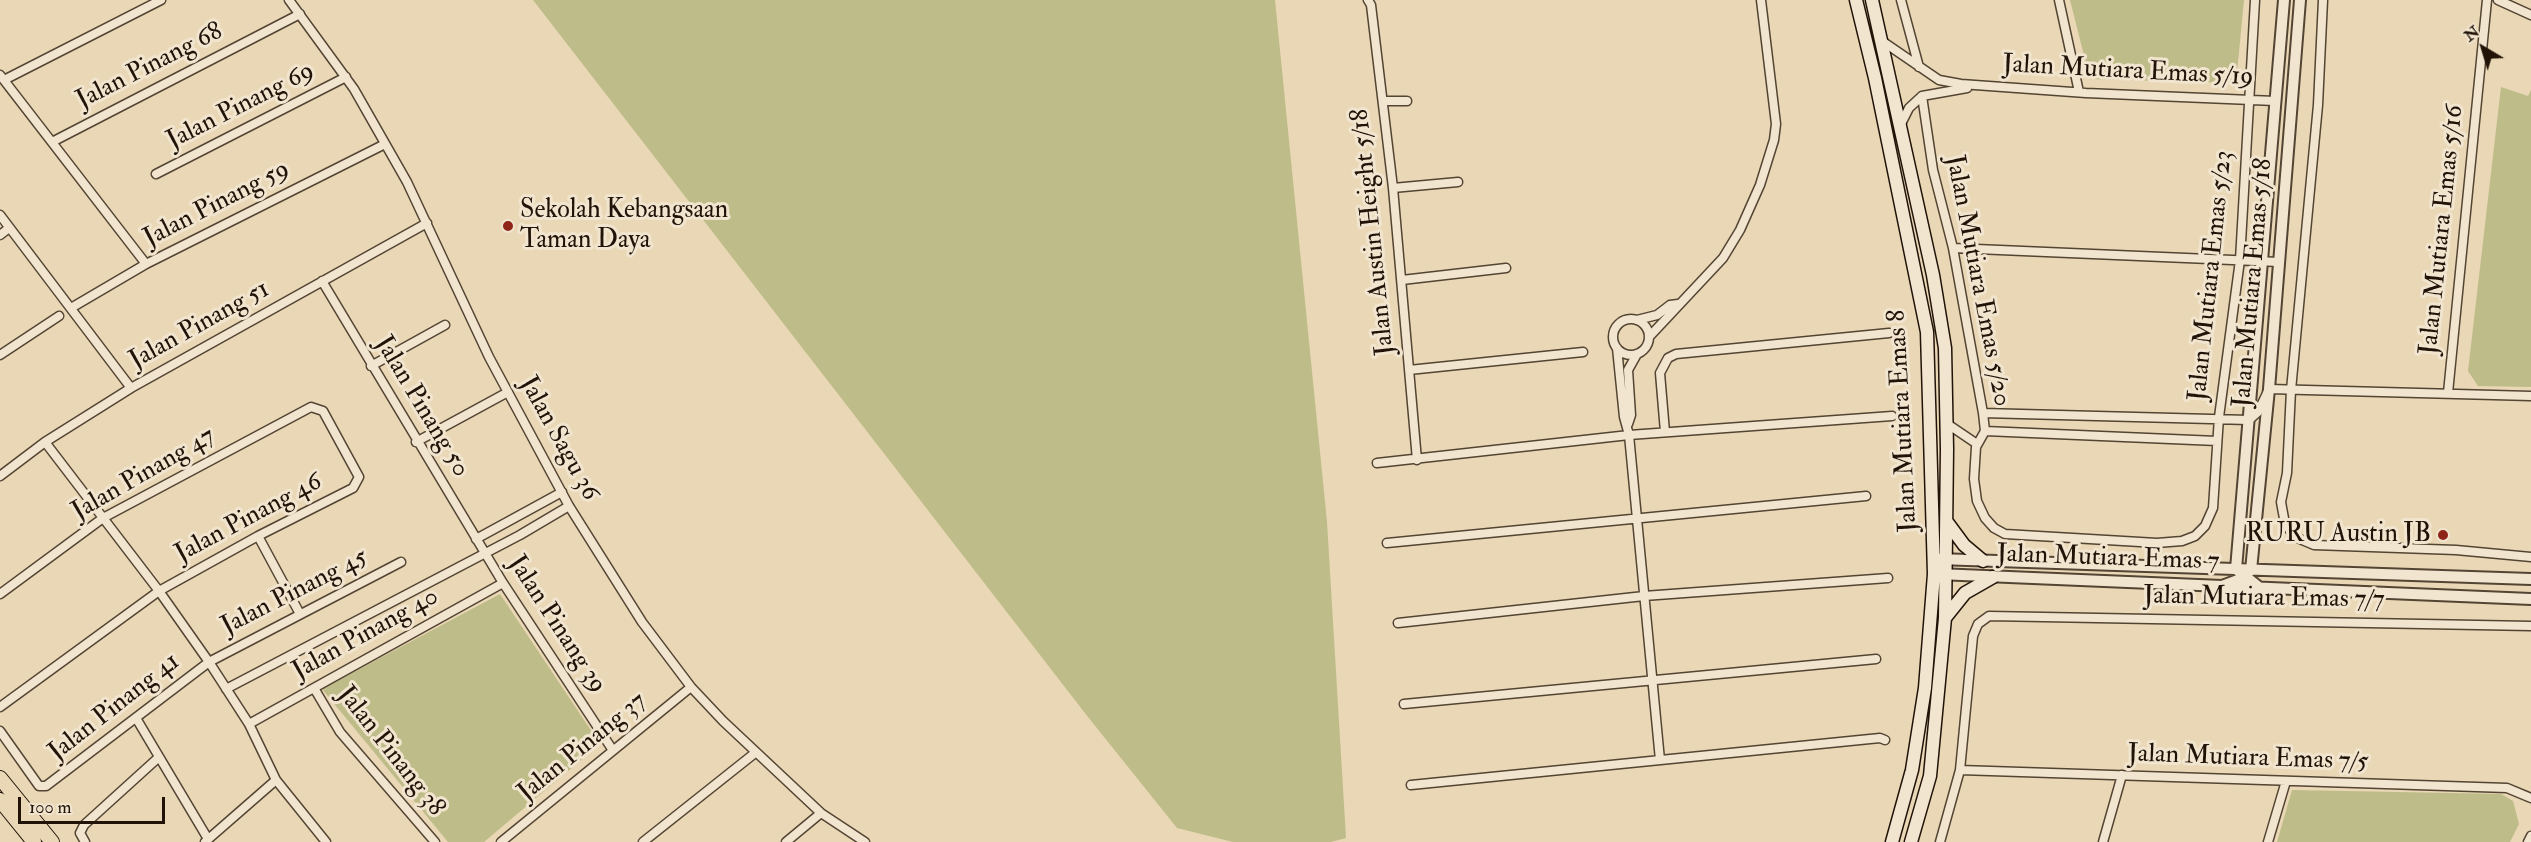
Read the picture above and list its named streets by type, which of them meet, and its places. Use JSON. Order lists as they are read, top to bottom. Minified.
{"streets":{"main road":["Jalan Mutiara Emas 8"],"street":["Jalan Pinang 68","Jalan Mutiara Emas 5/19","Jalan Pinang 69","Jalan Pinang 59","Jalan Mutiara Emas 5/16","Jalan Austin Height 5/18","Jalan Mutiara Emas 5/23","Jalan Mutiara Emas 5/20","Jalan Mutiara Emas 5/18","Jalan Pinang 51","Jalan Pinang 50","Jalan Sagu 36","Jalan Pinang 47","Jalan Pinang 46","Jalan Mutiara Emas 7","Jalan Pinang 45","Jalan Mutiara Emas 7/7","Jalan Pinang 39","Jalan Pinang 40","Jalan Pinang 41","Jalan Pinang 37","Jalan Pinang 38","Jalan Mutiara Emas 7/5"]},"crossings":[["Jalan Pinang 68","Jalan Sagu 36"],["Jalan Mutiara Emas 5/19","Jalan Mutiara Emas 5/23"],["Jalan Mutiara Emas 5/19","Jalan Mutiara Emas 5/20"],["Jalan Mutiara Emas 5/19","Jalan Mutiara Emas 5/18"],["Jalan Mutiara Emas 5/19","Jalan Mutiara Emas 8"],["Jalan Pinang 69","Jalan Sagu 36"],["Jalan Pinang 59","Jalan Sagu 36"],["Jalan Mutiara Emas 5/23","Jalan Mutiara Emas 5/20"],["Jalan Mutiara Emas 5/18","Jalan Mutiara Emas 7"],["Jalan Pinang 51","Jalan Pinang 50"],["Jalan Pinang 51","Jalan Sagu 36"],["Jalan Pinang 50","Jalan Pinang 39"],["Jalan Mutiara Emas 8","Jalan Mutiara Emas 7"],["Jalan Sagu 36","Jalan Pinang 37"],["Jalan Pinang 47","Jalan Pinang 46"],["Jalan Pinang 45","Jalan Pinang 41"],["Jalan Mutiara Emas 7/7","Jalan Mutiara Emas 7/5"],["Jalan Pinang 39","Jalan Pinang 40"],["Jalan Pinang 39","Jalan Pinang 37"],["Jalan Pinang 40","Jalan Pinang 38"]],"places":["Sekolah Kebangsaan Taman Daya","RURU Austin JB"],"scale_bar":"100 m","north":"top left"}
